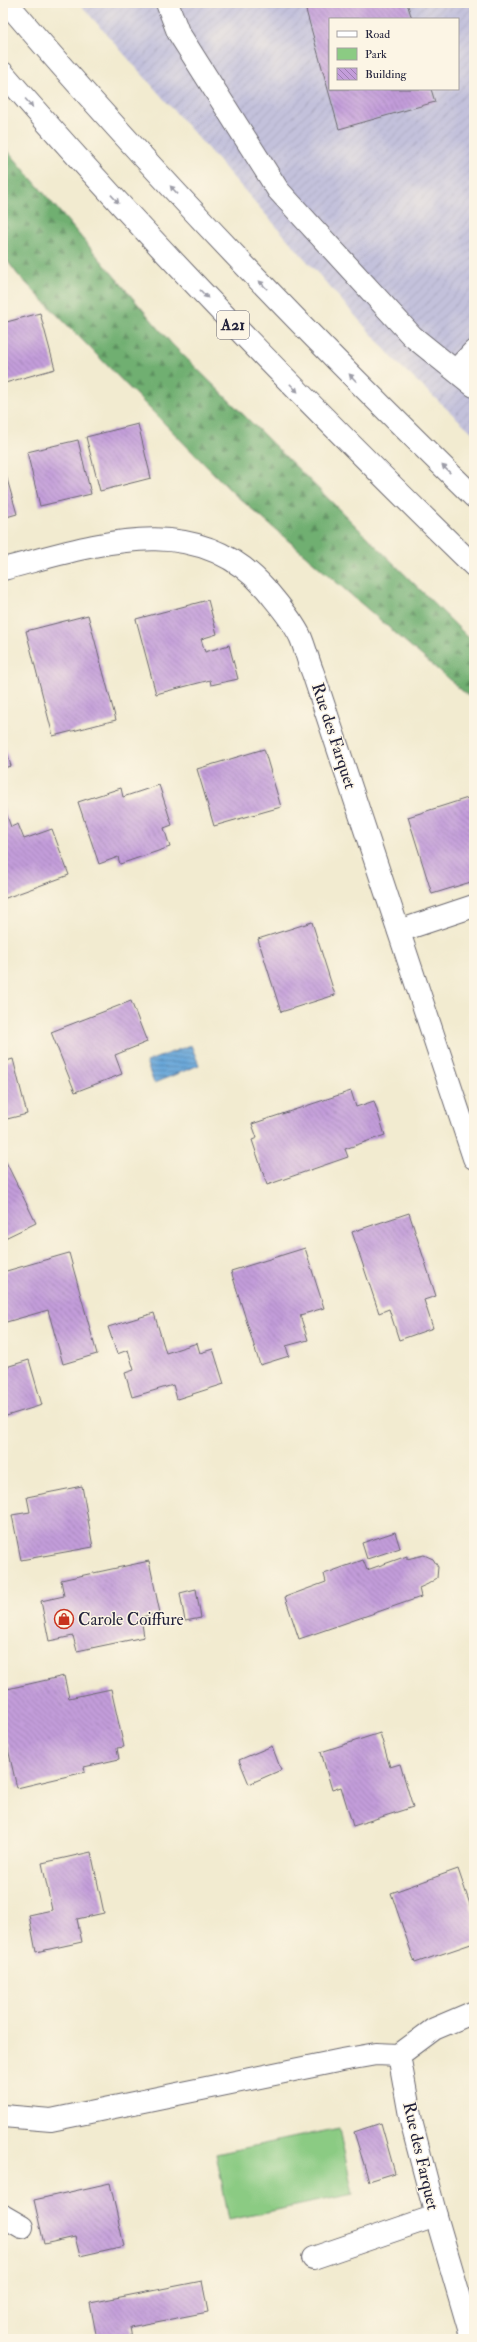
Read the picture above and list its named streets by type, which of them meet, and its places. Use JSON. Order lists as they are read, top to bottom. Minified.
{"streets":{"main road":["A21","Rue des Farquet"]},"places":{"shop":["Carole Coiffure"]},"legend":["Road","Park","Building"]}
